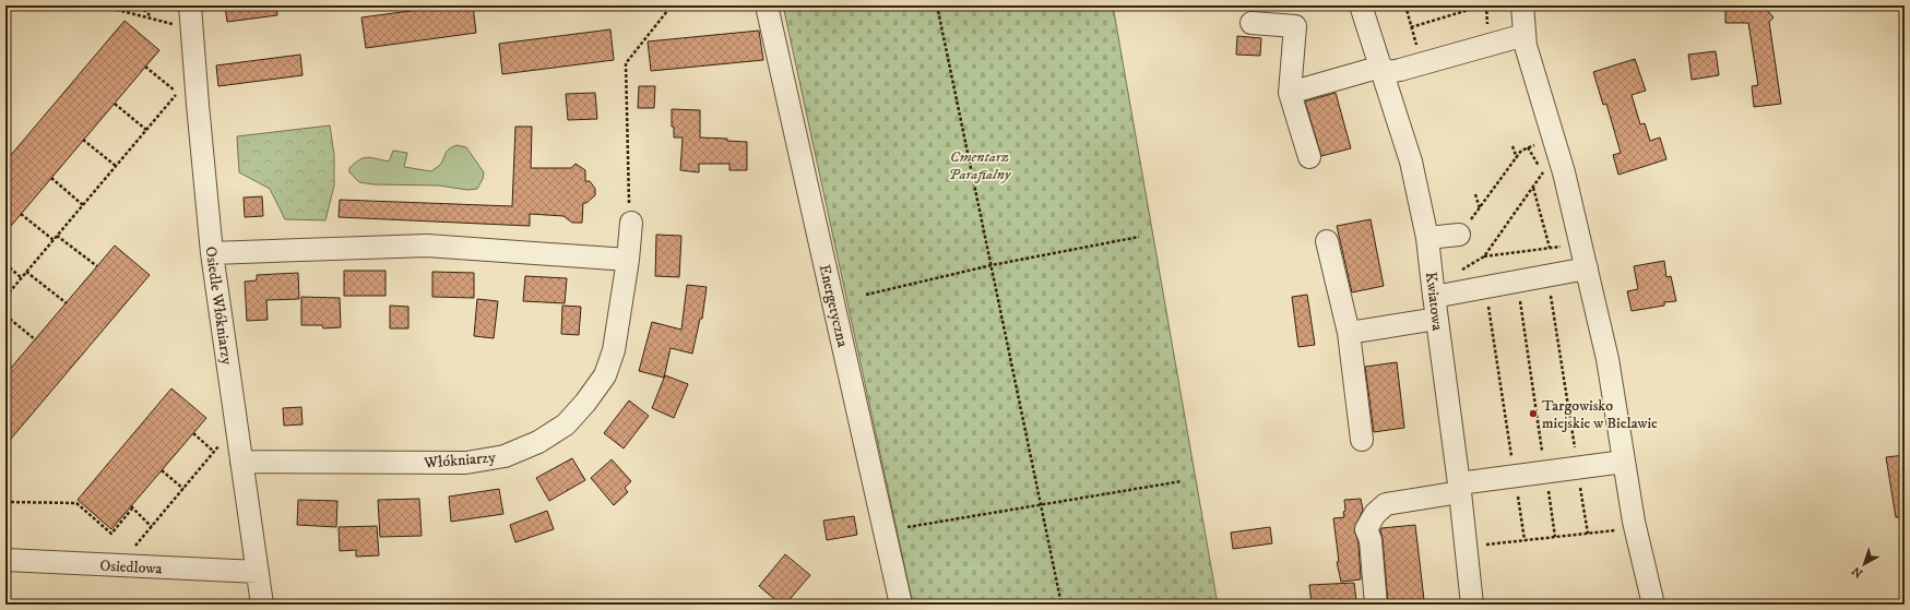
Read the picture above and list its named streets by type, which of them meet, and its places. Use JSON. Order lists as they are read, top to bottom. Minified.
{"streets":{"street":["Kwiatowa","Osiedle Włókniarzy","Energetyczna","Włókniarzy","Osiedlowa"]},"crossings":[["Osiedle Włókniarzy","Włókniarzy"],["Osiedle Włókniarzy","Osiedlowa"]],"parks":["Cmentarz Parafialny"],"places":["Targowisko miejskie w Bielawie"],"north":"bottom left"}
